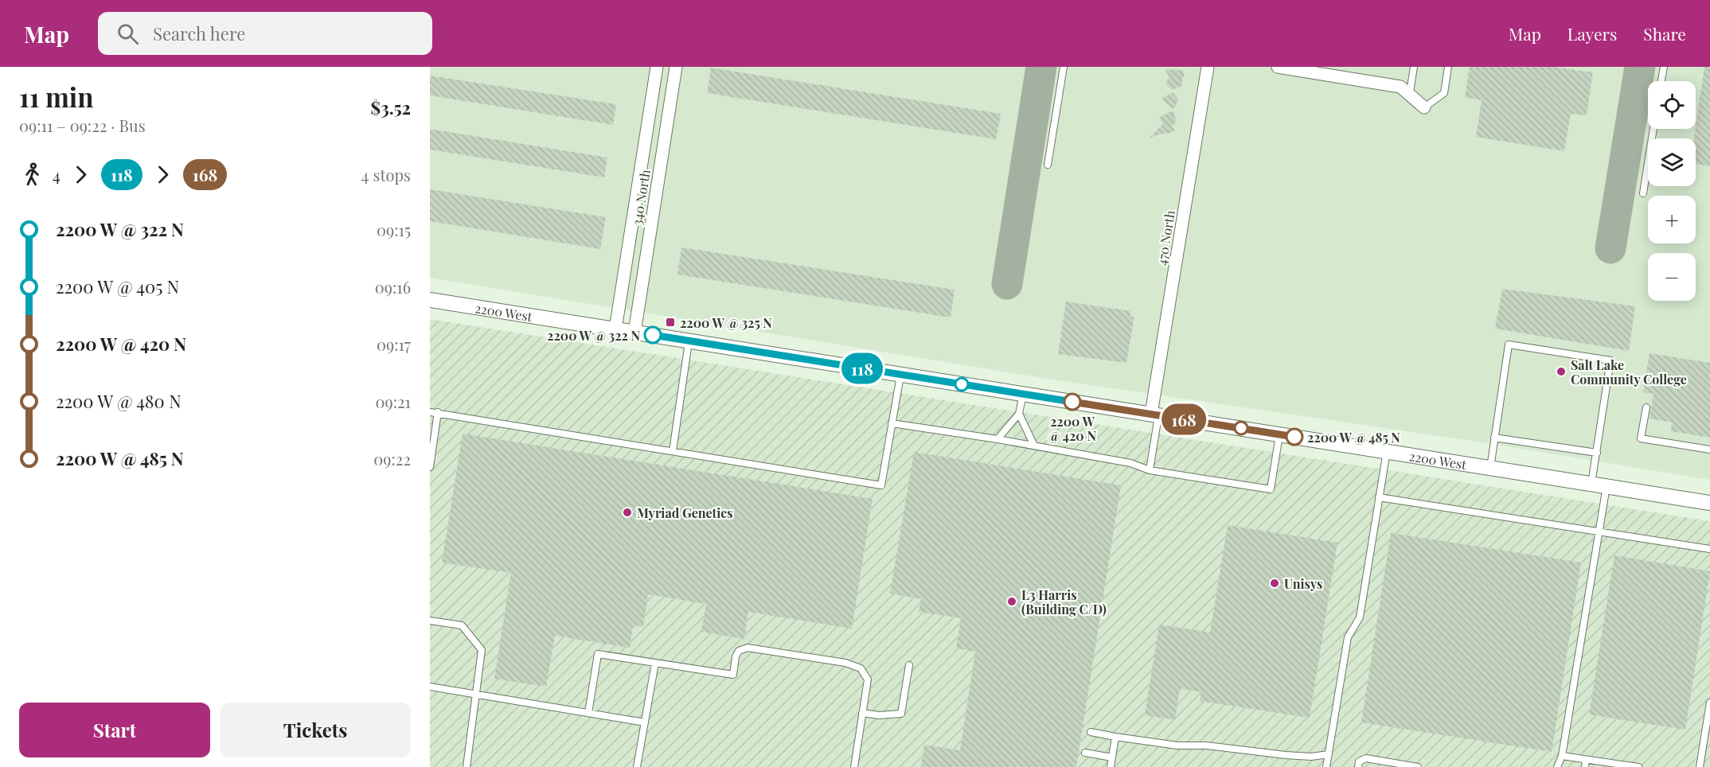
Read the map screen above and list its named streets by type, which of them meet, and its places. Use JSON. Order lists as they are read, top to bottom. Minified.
{"streets":{"street":["340 North","470 North","2200 West"]},"crossings":[["340 North","2200 West"],["470 North","2200 West"]],"places":{"transit":["2200 W @ 325 N"],"other":["2200 W @ 322 N","Salt Lake Community College","2200 W @ 420 N","2200 W @ 485 N","Myriad Genetics","Unisys","L3 Harris (Building C/D)"]},"lines":["bus line 118","bus line 168"],"page":{"header":"Map","search":"Search here","nav":["Map","Layers","Share"],"heading":["11 min","09:11 – 09:22 · Bus","$3.52"],"on_map":["118","168"],"map_buttons":["+","−"],"legs":["4","118","168","4 stops"],"list":[{"name":"2200 W @ 322 N","value":"09:15"},{"name":"2200 W @ 405 N","value":"09:16"},{"name":"2200 W @ 420 N","value":"09:17"},{"name":"2200 W @ 480 N","value":"09:21"},{"name":"2200 W @ 485 N","value":"09:22"}],"buttons":["Start","Tickets"]}}
